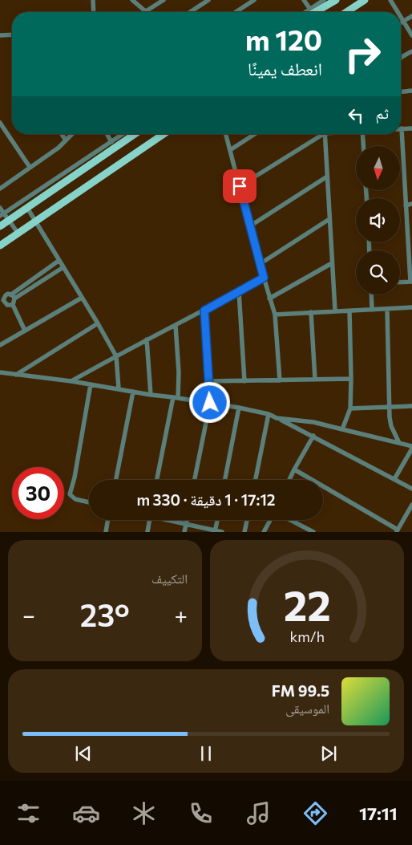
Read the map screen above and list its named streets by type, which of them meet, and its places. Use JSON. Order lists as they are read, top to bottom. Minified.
{"north":"bottom","page":{"turn":["120 m","انعطف يمينًا"],"then":"ثم","limit":"30","trip":"17:12 · 1 دقيقة · 330 m","tile":"التكييف","heat":["−","23°","+"],"song":["99.5 FM","الموسيقى"],"tabs":"17:11","gauge":["22","km/h"]}}
